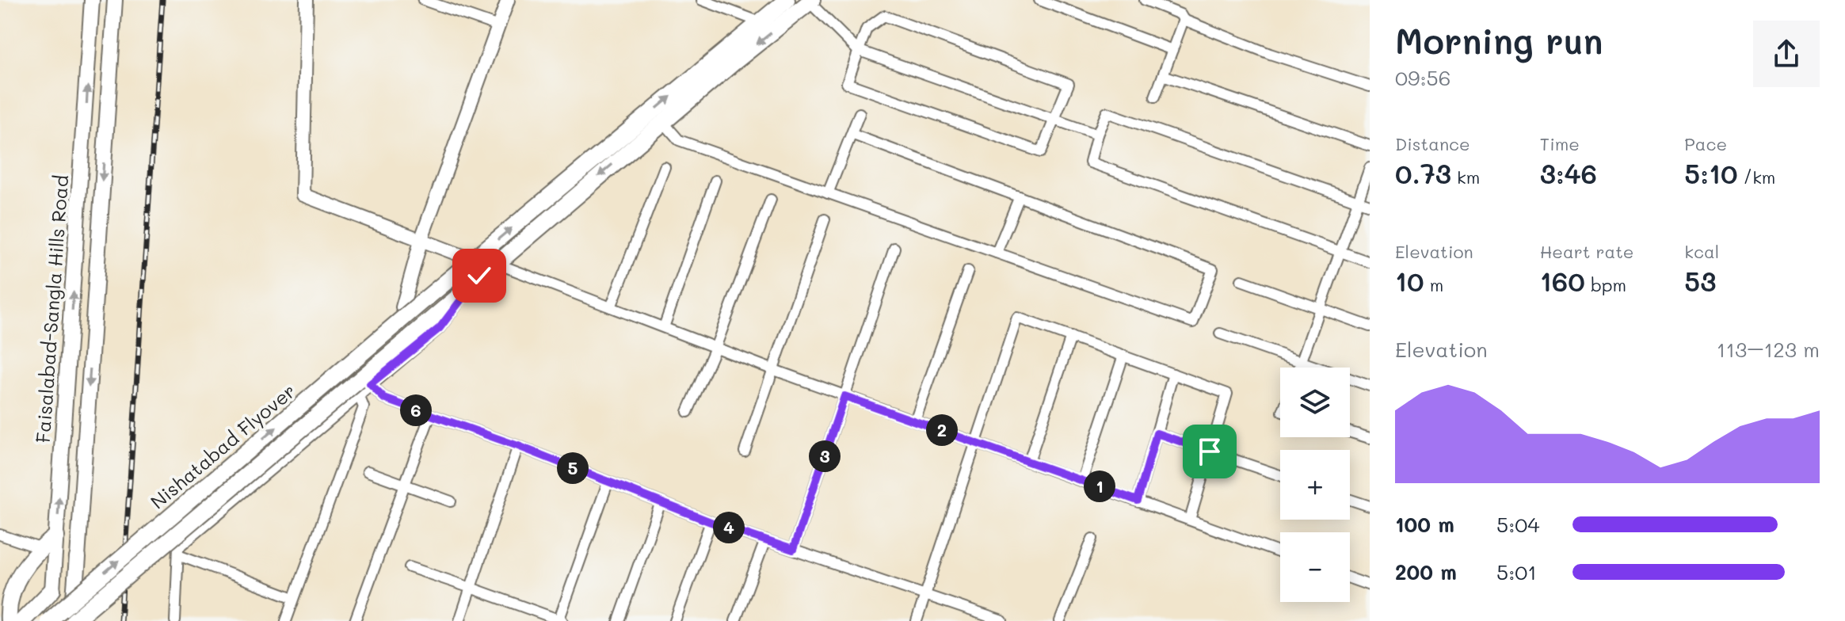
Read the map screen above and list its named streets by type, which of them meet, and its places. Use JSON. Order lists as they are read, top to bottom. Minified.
{"streets":{"main road":["Faisalabad-Sangla Hills Road","Nishatabad Flyover"]},"crossings":[["Faisalabad-Sangla Hills Road","Nishatabad Flyover"]],"page":{"heading":["Morning run","09:56"],"stats":[["Distance","0.73 km"],["Time","3:46"],["Pace","5:10 /km"],["Elevation","10 m"],["Heart rate","160 bpm"],["kcal","53"]],"chart":["Elevation","113–123 m"],"map_buttons":["+","−"],"pins":["6","2","3","5","1","4"],"list":[{"name":"100 m","note":"5:04"},{"name":"200 m","note":"5:01"}]}}
